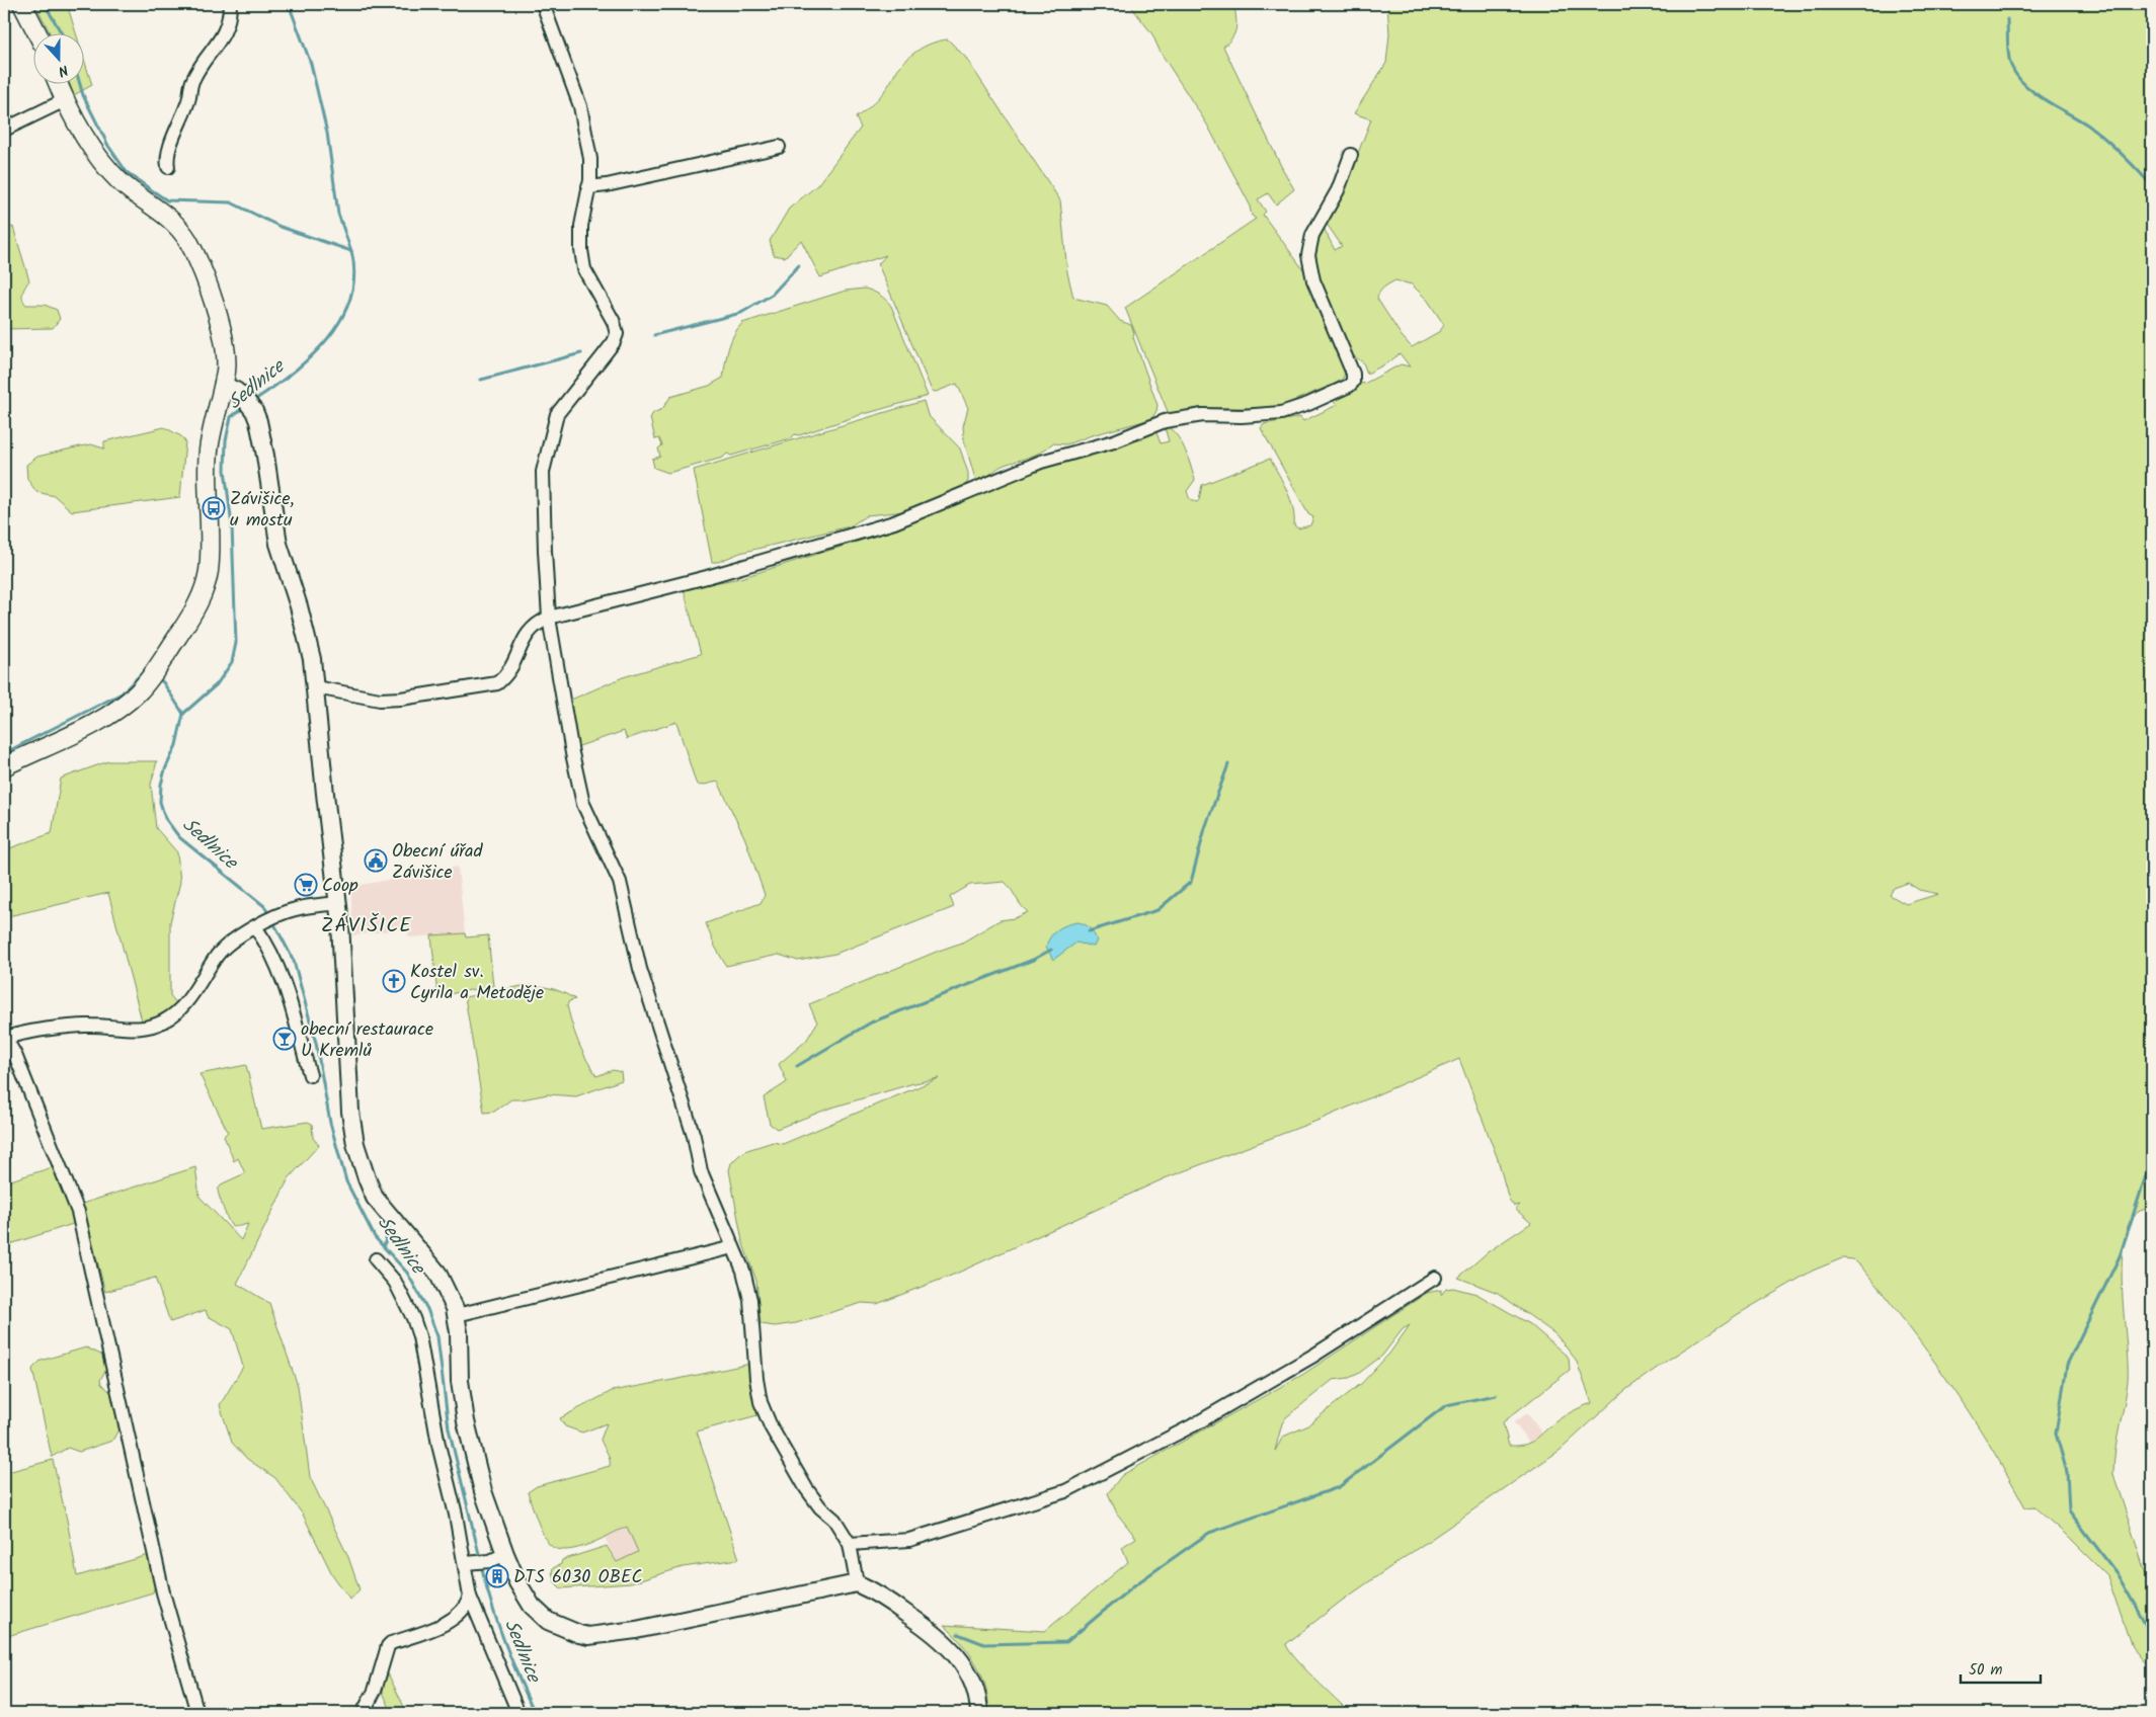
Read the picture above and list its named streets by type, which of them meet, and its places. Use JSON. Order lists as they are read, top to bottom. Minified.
{"districts":["ZÁVIŠICE"],"water":["Sedlnice"],"places":{"bus stop":["Závišice, u mostu"],"public building":["Obecní úřad Závišice"],"supermarket":["Coop"],"church":["Kostel sv. Cyrila a Metoděje"],"bar":["obecní restaurace U Kremlů"],"building":["DTS 6030 OBEC"]},"scale_bar":"50 m","north":"bottom"}
